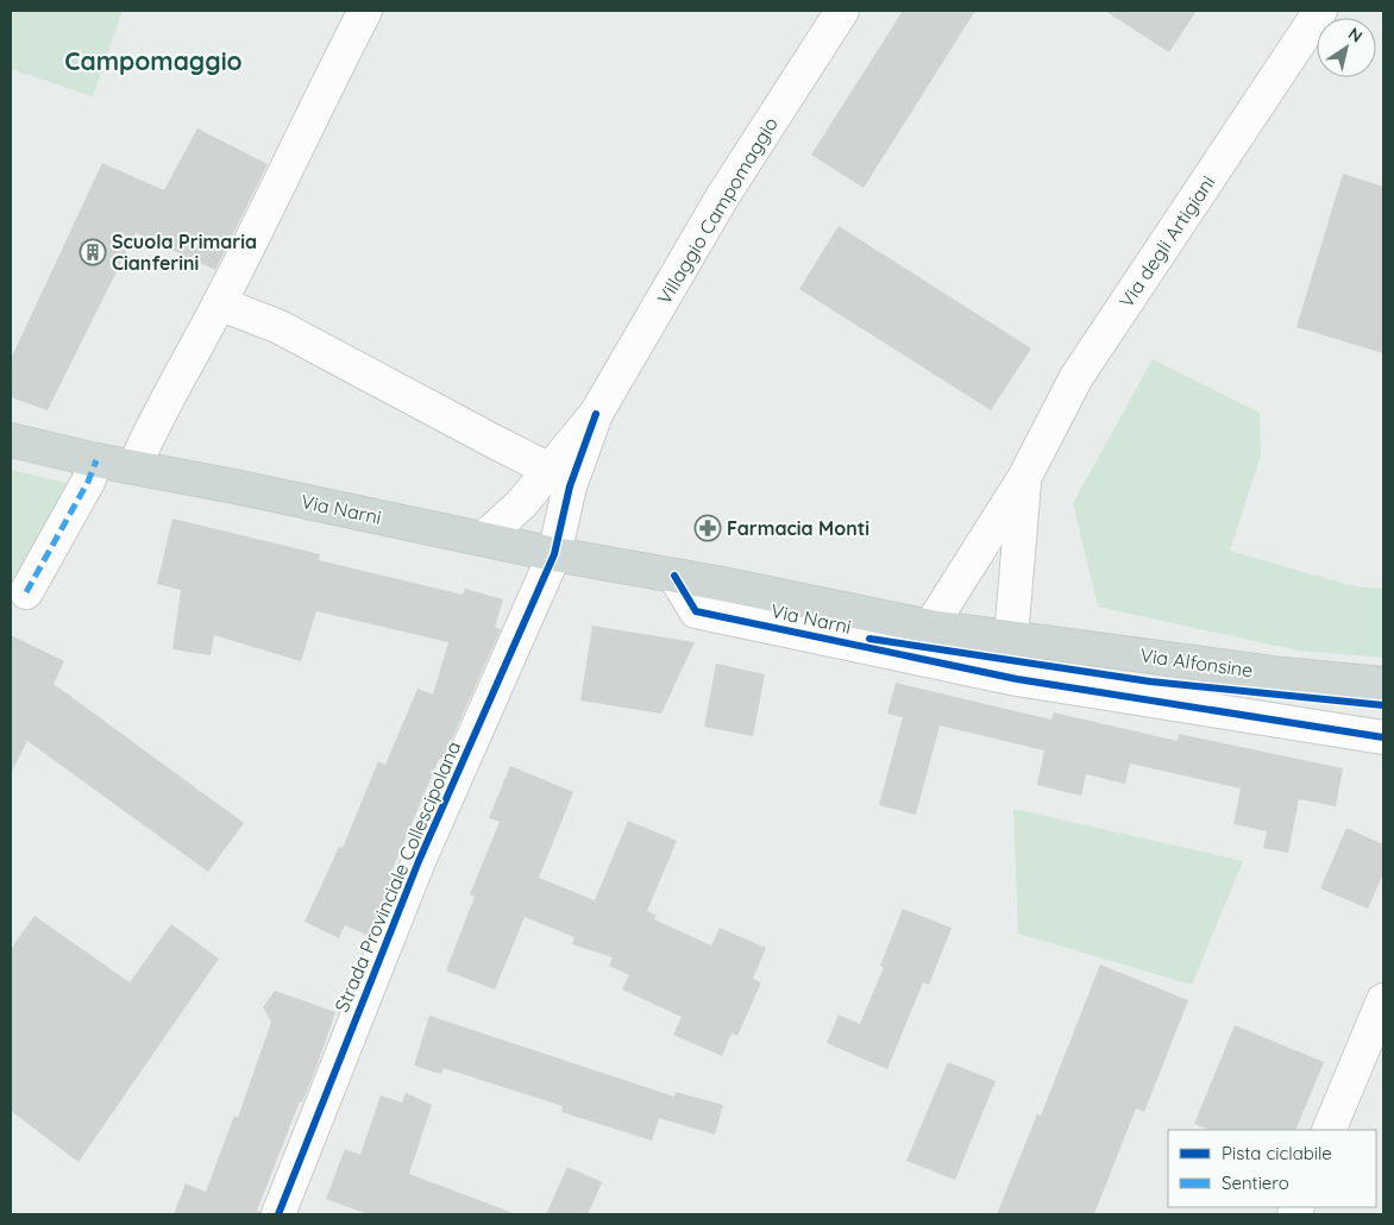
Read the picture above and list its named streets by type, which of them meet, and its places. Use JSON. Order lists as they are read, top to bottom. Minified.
{"streets":{"main road":["Via Narni","Via Alfonsine"],"street":["Villaggio Campomaggio","Via degli Artigiani","Strada Provinciale Collescipolana"]},"crossings":[["Villaggio Campomaggio","Via Narni"],["Villaggio Campomaggio","Strada Provinciale Collescipolana"],["Via degli Artigiani","Via Narni"],["Via degli Artigiani","Via Alfonsine"],["Via Narni","Via Alfonsine"],["Via Narni","Strada Provinciale Collescipolana"]],"districts":["Campomaggio"],"places":{"building":["Scuola Primaria Cianferini"],"pharmacy":["Farmacia Monti"]},"legend":["Pista ciclabile","Sentiero"],"north":"top right"}
